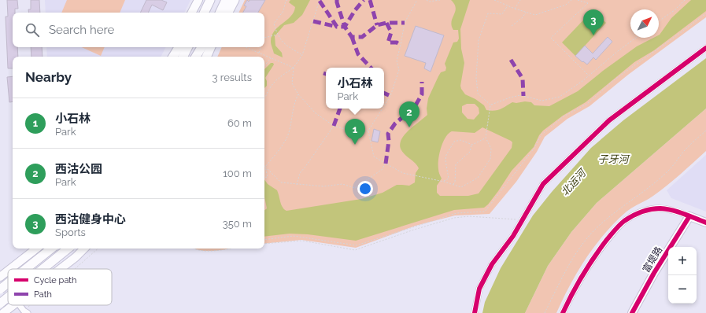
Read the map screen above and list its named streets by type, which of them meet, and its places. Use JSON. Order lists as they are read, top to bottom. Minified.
{"streets":{"main road":["富堤路"]},"water":["子牙河","北运河"],"legend":["Cycle path","Path"],"north":"top right","page":{"pins":["3","2","1"],"search":"Search here","heading":["Nearby","3 results"],"popup":["小石林","Park"],"list":[{"mark":"1","name":"小石林","note":"Park","value":"60 m"},{"mark":"2","name":"西沽公园","note":"Park","value":"100 m"},{"mark":"3","name":"西沽健身中心","note":"Sports","value":"350 m"}],"map_buttons":["+","−"]}}
